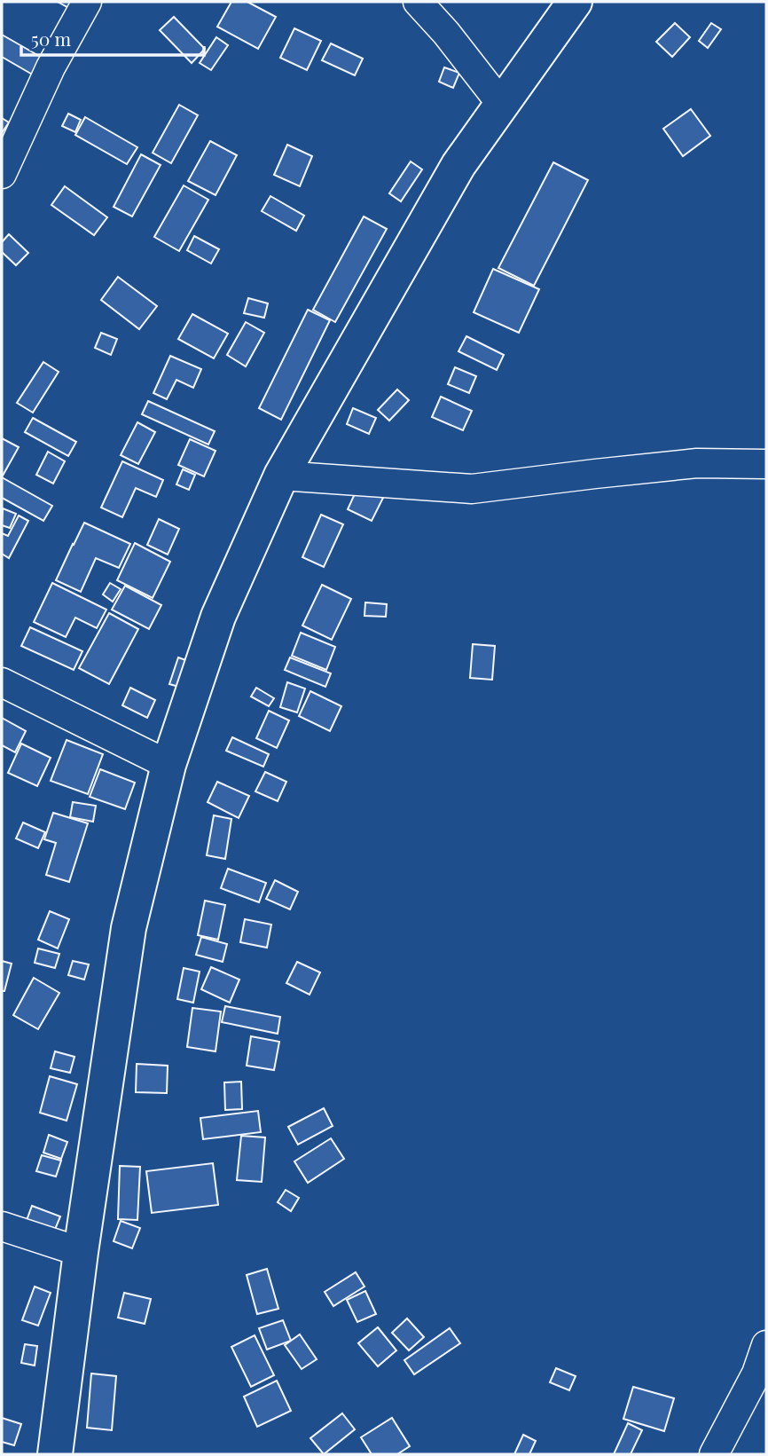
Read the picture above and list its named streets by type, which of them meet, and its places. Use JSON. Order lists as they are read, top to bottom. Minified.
{"scale_bar":"50 m"}
